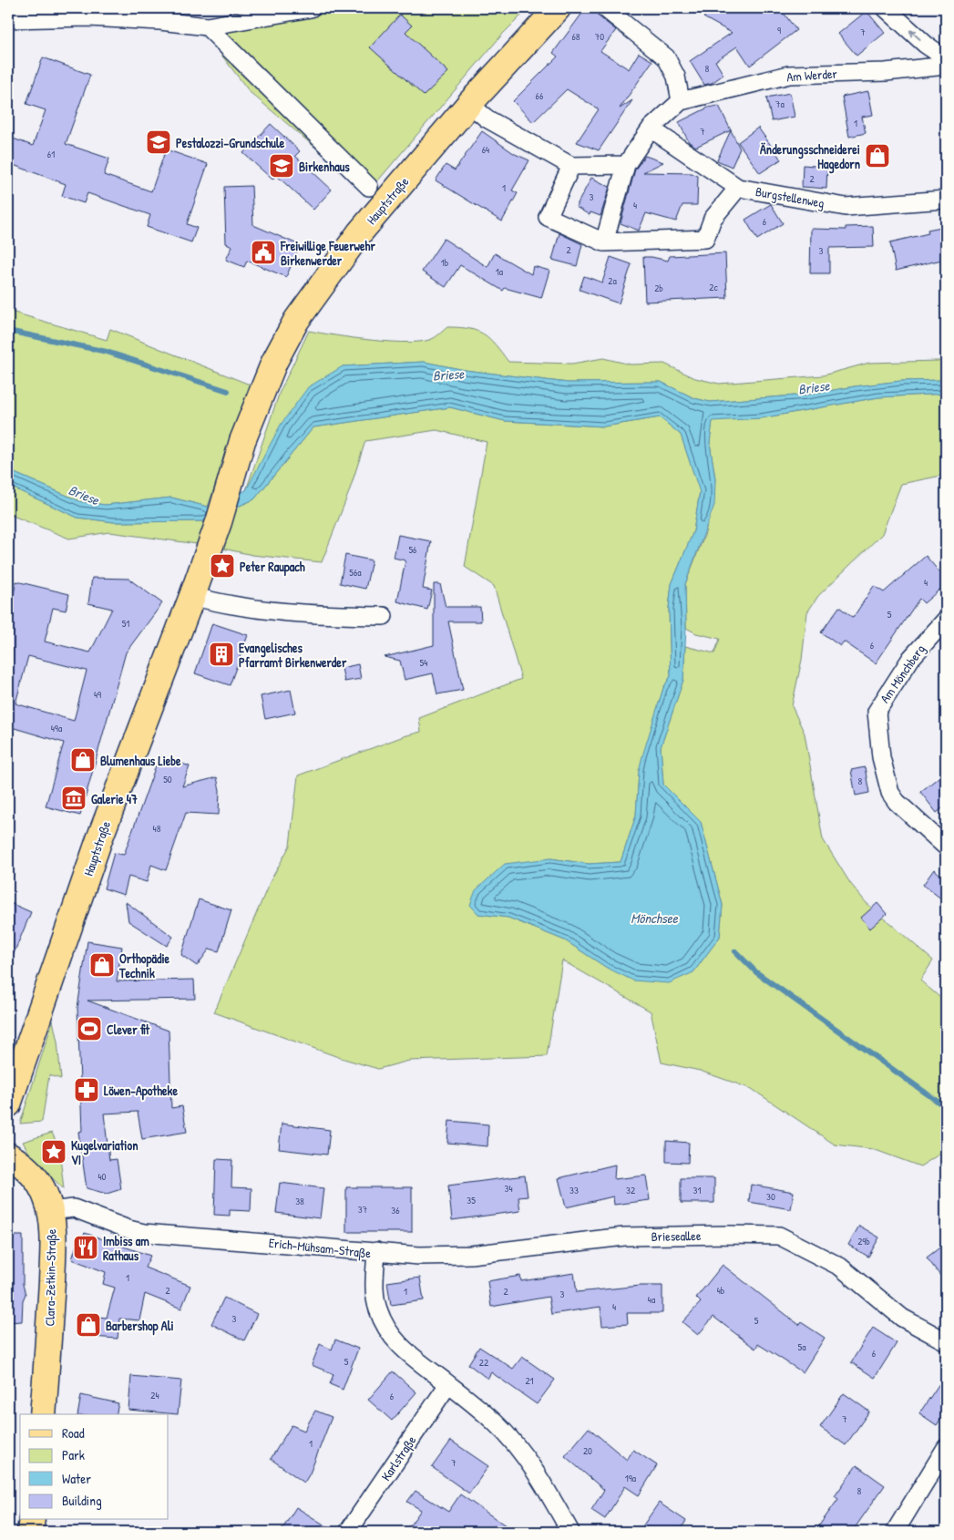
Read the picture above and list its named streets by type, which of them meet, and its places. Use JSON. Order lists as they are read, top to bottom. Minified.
{"streets":{"main road":["Hauptstraße","Clara-Zetkin-Straße"],"street":["Am Werder","Burgstellenweg","Am Mönchberg","Brieseallee","Erich-Mühsam-Straße","Karlstraße"]},"crossings":[["Am Werder","Burgstellenweg"],["Brieseallee","Erich-Mühsam-Straße"],["Erich-Mühsam-Straße","Clara-Zetkin-Straße"],["Erich-Mühsam-Straße","Karlstraße"]],"water":["Briese","Mönchsee"],"places":{"school or university":["Pestalozzi-Grundschule","Birkenhaus"],"shop":["Änderungsschneiderei Hagedorn","Blumenhaus Liebe","Orthopädie Technik","Barbershop Ali"],"public building":["Freiwillige Feuerwehr Birkenwerder"],"place":["Peter Raupach","Kugelvariation VI"],"building":["Evangelisches Pfarramt Birkenwerder"],"museum":["Galerie 47"],"sports":["Clever fit"],"pharmacy":["Löwen-Apotheke"],"restaurant":["Imbiss am Rathaus"]},"house_numbers":["9","7","68","70","8","66","7a","1","7","64","61","2","1","3","4","6","2","3","1b","1a","2a","2c","2b","56","56a","4","5","51","6","54","49","49a","50","8","48","40","34","33","32","31","30","35","38","37","36","29b","1","2","4b","1","2","3","4a","4","3","5","5a","6","5","22","21","24","6","7","1","20","7","19a","8"],"legend":["Road","Park","Water","Building"]}
